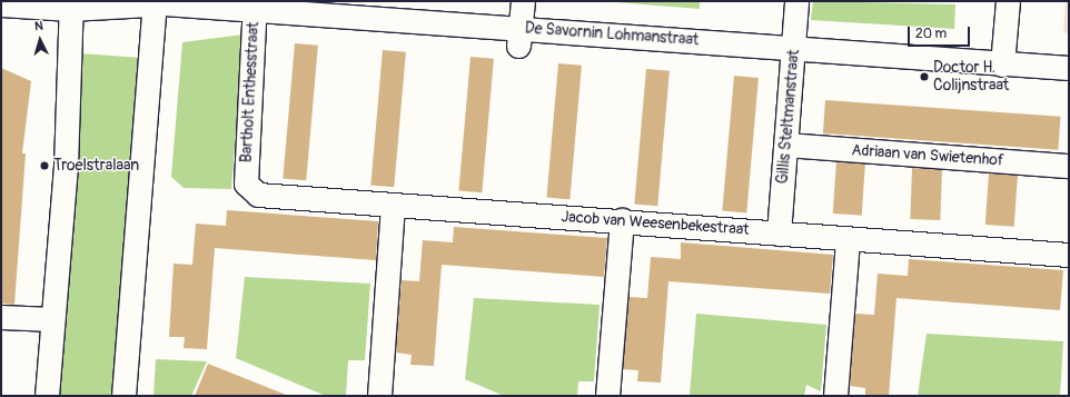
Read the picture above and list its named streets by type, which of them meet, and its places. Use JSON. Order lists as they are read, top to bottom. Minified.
{"streets":{"street":["De Savornin Lohmanstraat","Bartholt Enthesstraat","Gillis Steltmanstraat","Adriaan van Swietenhof","Jacob van Weesenbekestraat"]},"crossings":[["De Savornin Lohmanstraat","Bartholt Enthesstraat"],["De Savornin Lohmanstraat","Gillis Steltmanstraat"],["Bartholt Enthesstraat","Jacob van Weesenbekestraat"],["Gillis Steltmanstraat","Adriaan van Swietenhof"],["Gillis Steltmanstraat","Jacob van Weesenbekestraat"]],"places":["Doctor H. Colijnstraat","Troelstralaan"],"scale_bar":"20 m","north":"top"}
